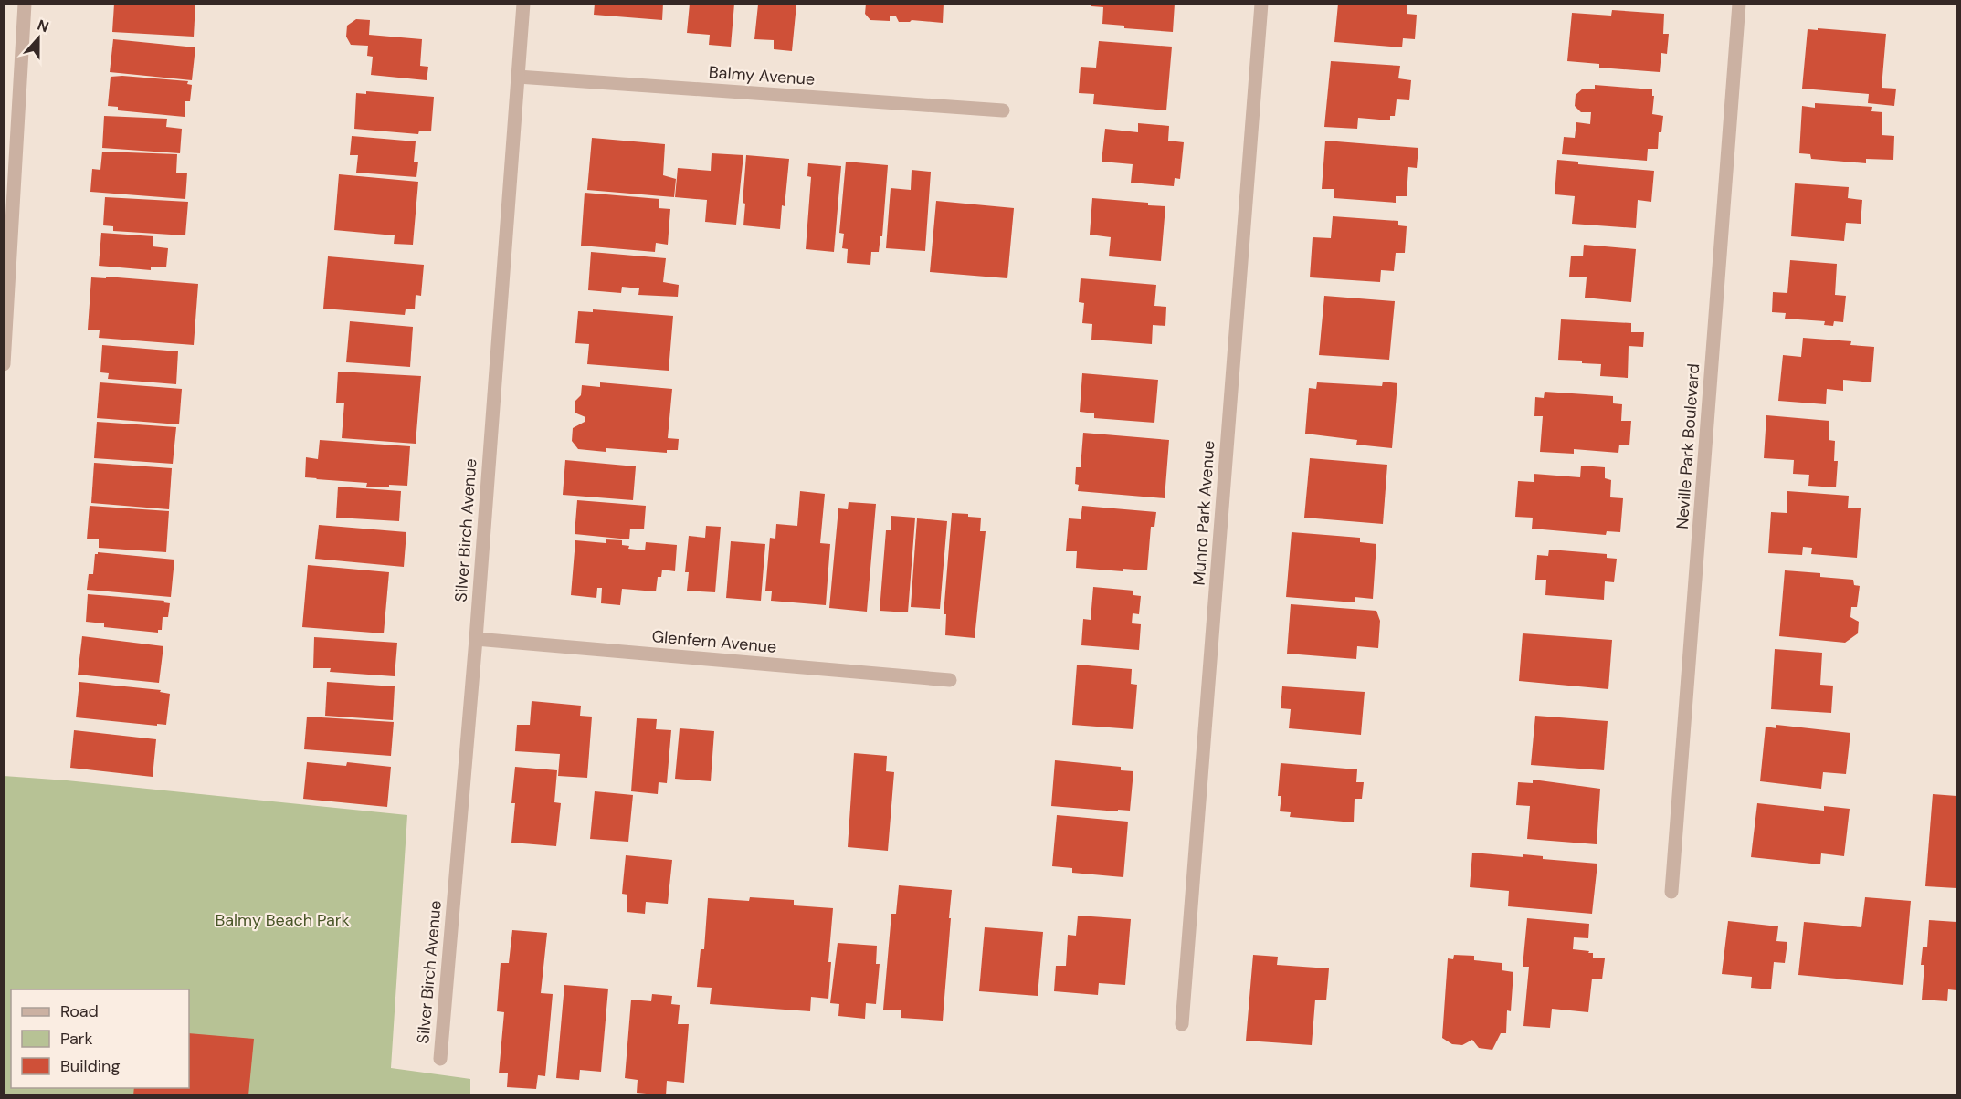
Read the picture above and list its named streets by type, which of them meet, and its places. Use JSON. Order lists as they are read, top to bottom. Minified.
{"streets":{"street":["Balmy Avenue","Neville Park Boulevard","Munro Park Avenue","Silver Birch Avenue","Glenfern Avenue"]},"crossings":[["Balmy Avenue","Silver Birch Avenue"],["Silver Birch Avenue","Glenfern Avenue"]],"parks":["Balmy Beach Park"],"legend":["Road","Park","Building"],"north":"top"}
